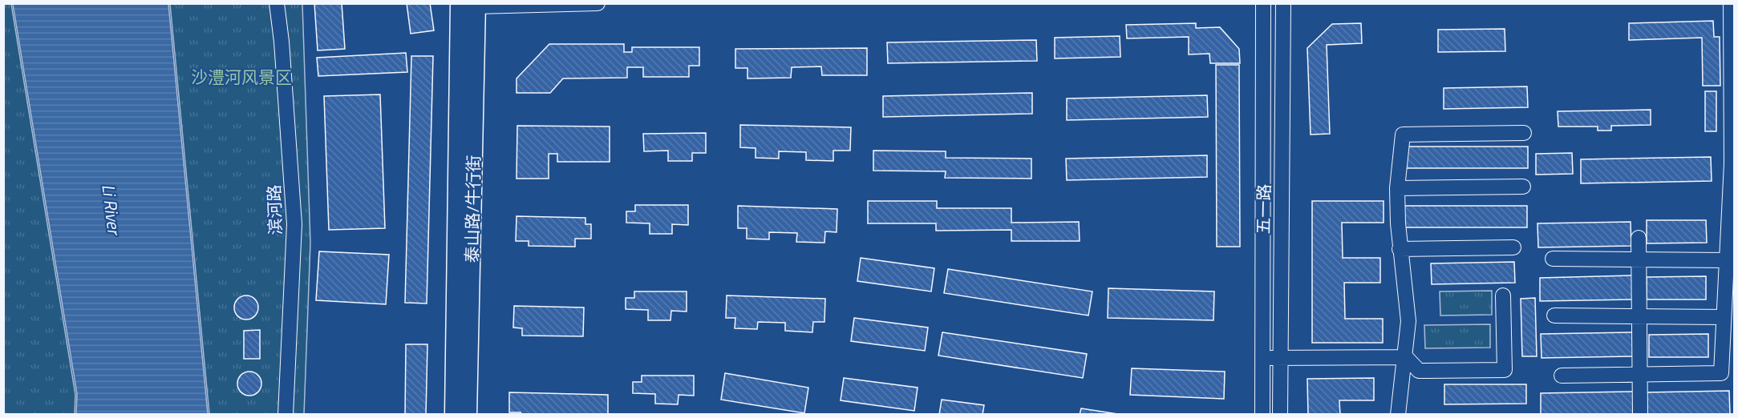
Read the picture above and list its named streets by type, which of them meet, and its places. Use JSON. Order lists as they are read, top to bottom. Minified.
{"streets":{"main road":["泰山路/牛行街"],"street":["五一路","滨河路"]},"water":["Li River"],"parks":["沙澧河风景区"]}
